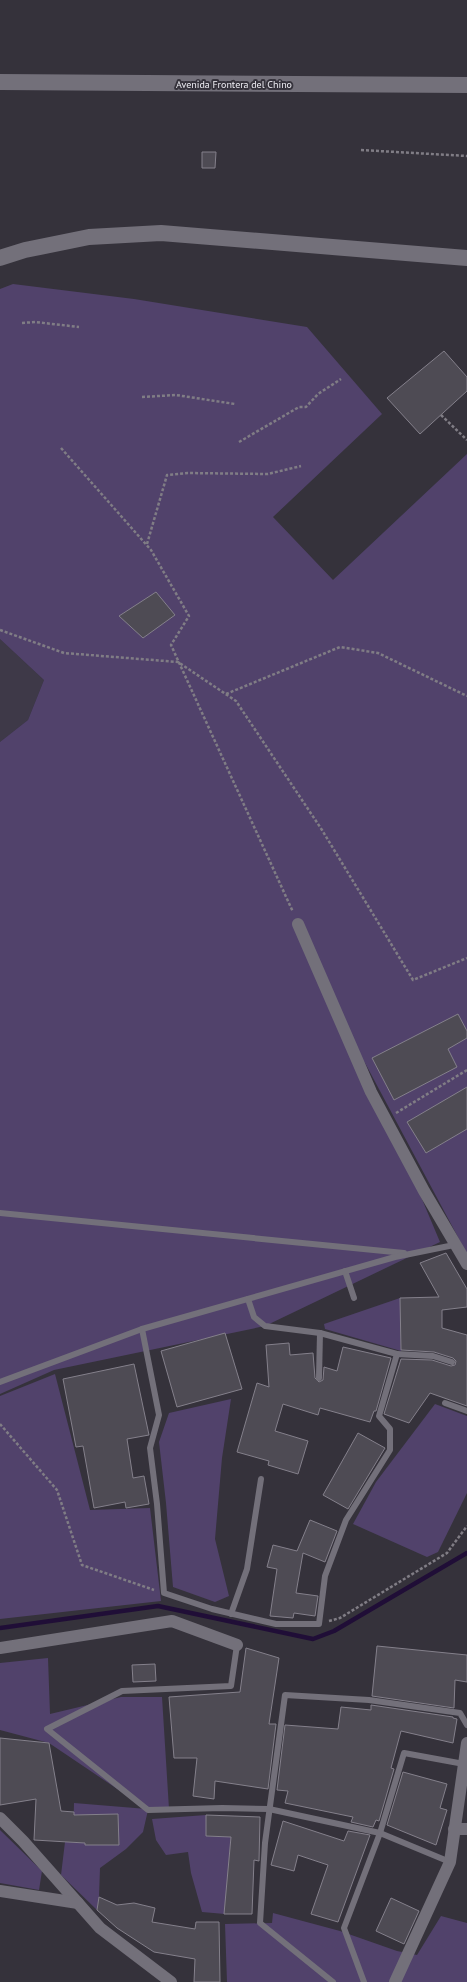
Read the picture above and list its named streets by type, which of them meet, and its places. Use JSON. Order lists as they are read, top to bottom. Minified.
{"streets":{"street":["Avenida Frontera del Chino"]}}
